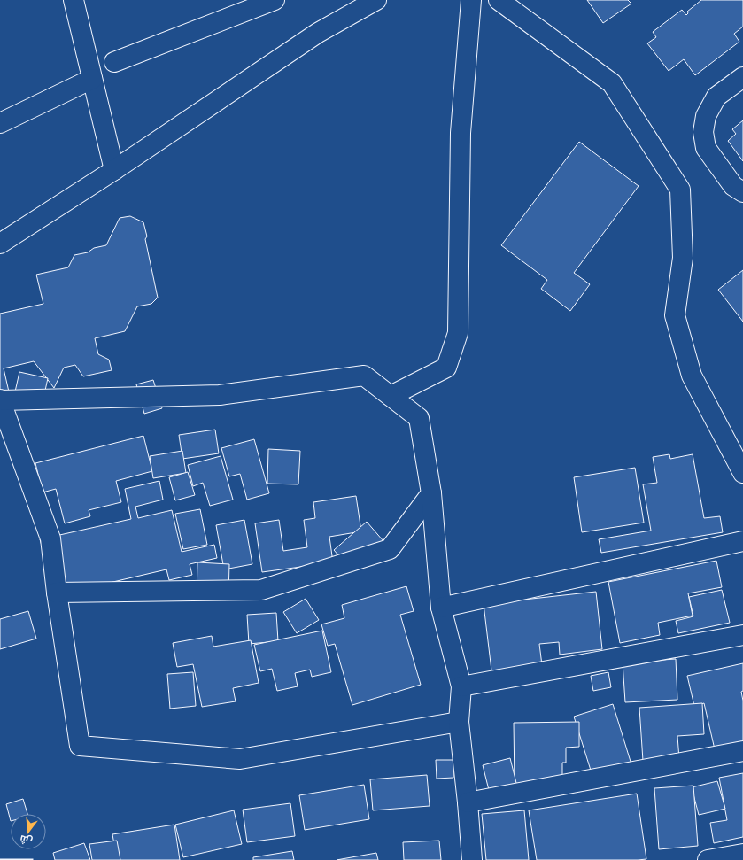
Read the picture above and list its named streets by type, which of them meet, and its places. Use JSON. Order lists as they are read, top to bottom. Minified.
{"north":"bottom"}
